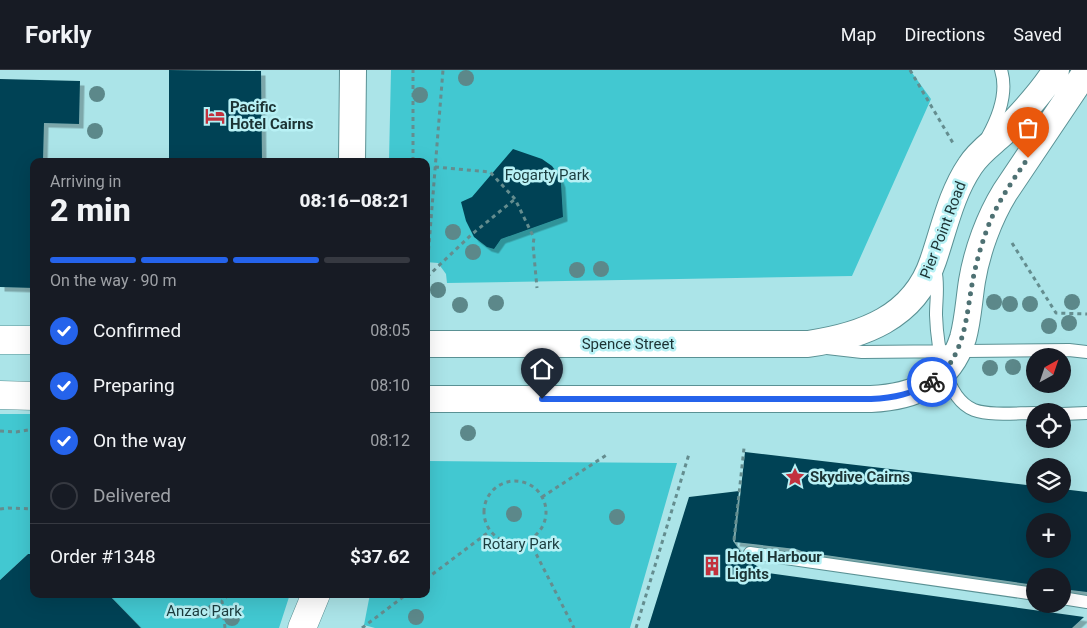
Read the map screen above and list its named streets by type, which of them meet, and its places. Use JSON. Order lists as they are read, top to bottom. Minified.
{"streets":{"street":["Pier Point Road","Spence Street"]},"crossings":[["Pier Point Road","Spence Street"]],"parks":["Fogarty Park","Rotary Park","Anzac Park"],"places":{"hotel":["Pacific Hotel Cairns"],"place":["Skydive Cairns"],"building":["Hotel Harbour Lights"]},"north":"top right","page":{"header":"Forkly","nav":["Map","Directions","Saved"],"heading":["2 min","Arriving in","08:16–08:21"],"panel":["Order #1348","$37.62"],"bar":"On the way · 90 m","list":[["Confirmed","08:05"],["Preparing","08:10"],["On the way","08:12"],"Delivered"],"map_buttons":["+","−"]}}
